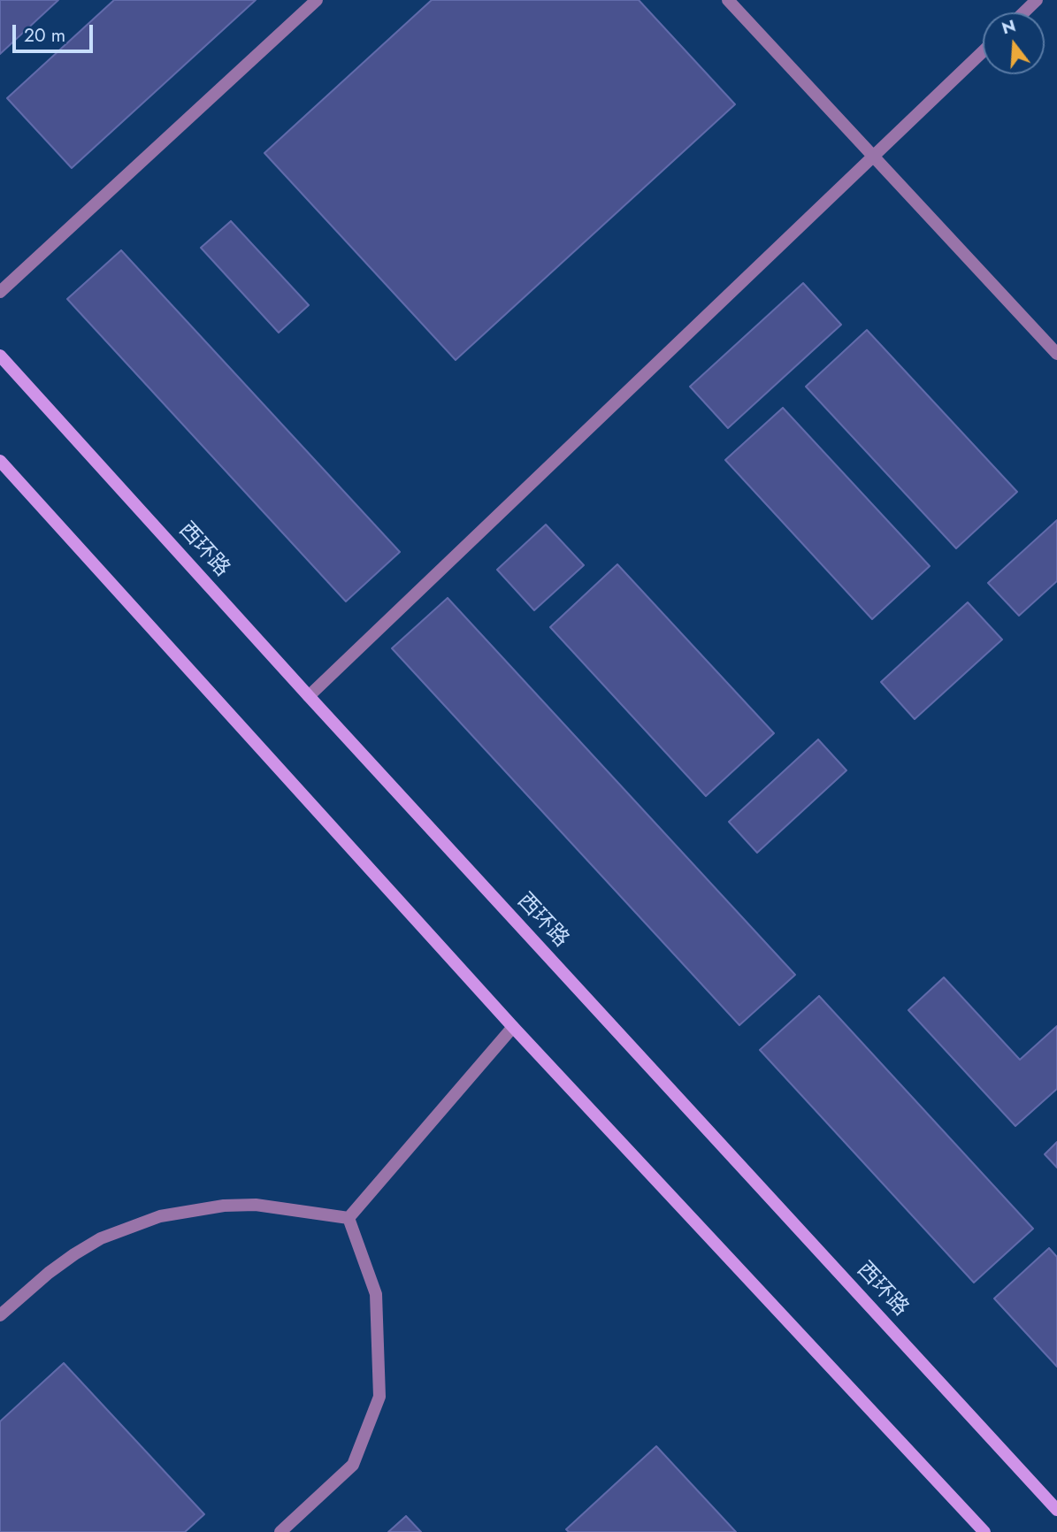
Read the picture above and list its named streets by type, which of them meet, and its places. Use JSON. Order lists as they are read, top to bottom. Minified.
{"streets":{"main road":["西环路"]},"scale_bar":"20 m","north":"top"}
